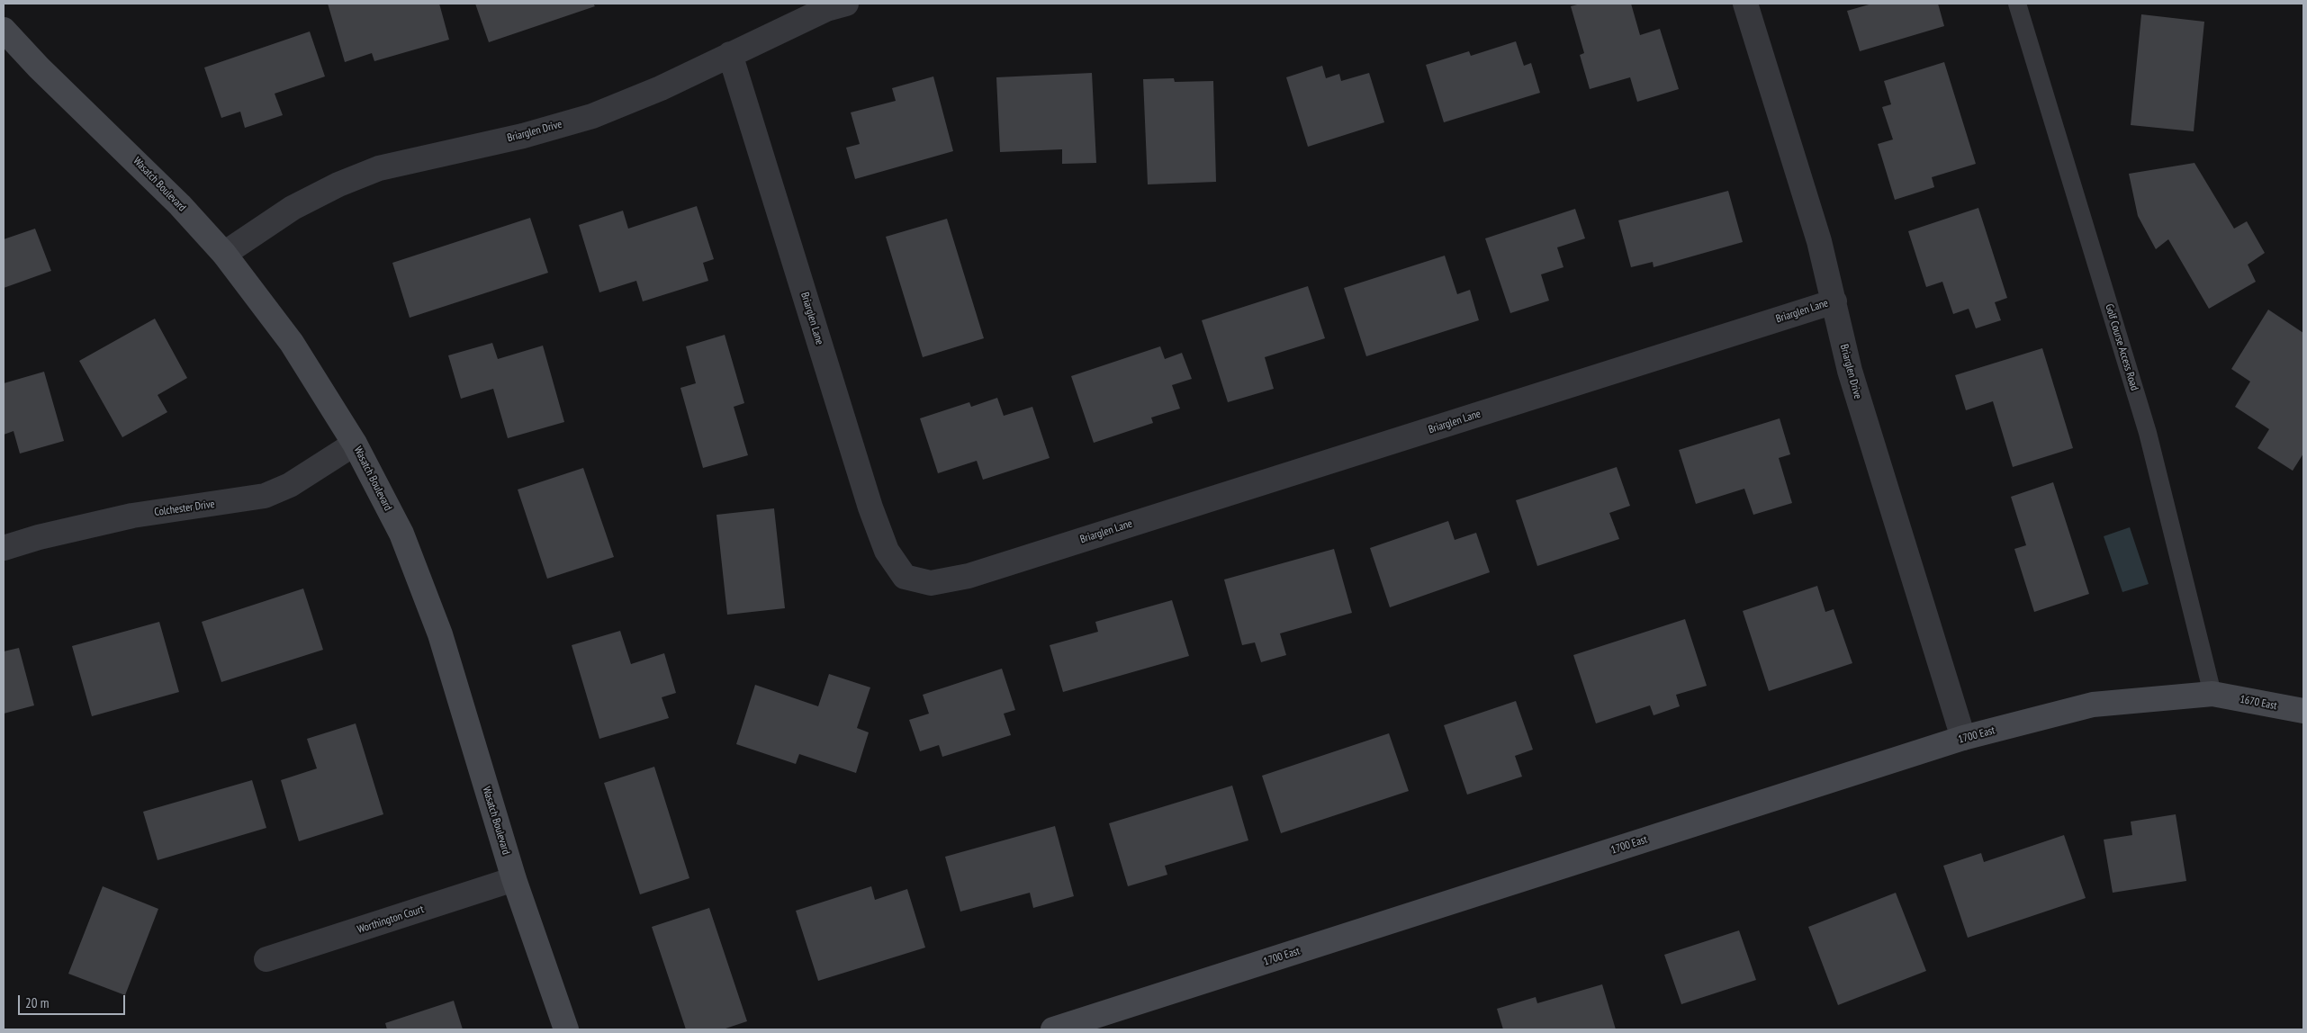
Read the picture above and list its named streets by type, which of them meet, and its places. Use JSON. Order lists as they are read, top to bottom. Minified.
{"streets":{"main road":["Wasatch Boulevard","1670 East","1700 East"],"street":["Briarglen Drive","Briarglen Lane","Colchester Drive","Worthington Court"],"lane":["Golf Course Access Road"]},"crossings":[["Briarglen Drive","Wasatch Boulevard"],["Briarglen Drive","Briarglen Lane"],["Briarglen Drive","1700 East"],["Wasatch Boulevard","Colchester Drive"],["Wasatch Boulevard","Worthington Court"],["Golf Course Access Road","1670 East"],["Golf Course Access Road","1700 East"],["1670 East","1700 East"]],"scale_bar":"20 m"}
